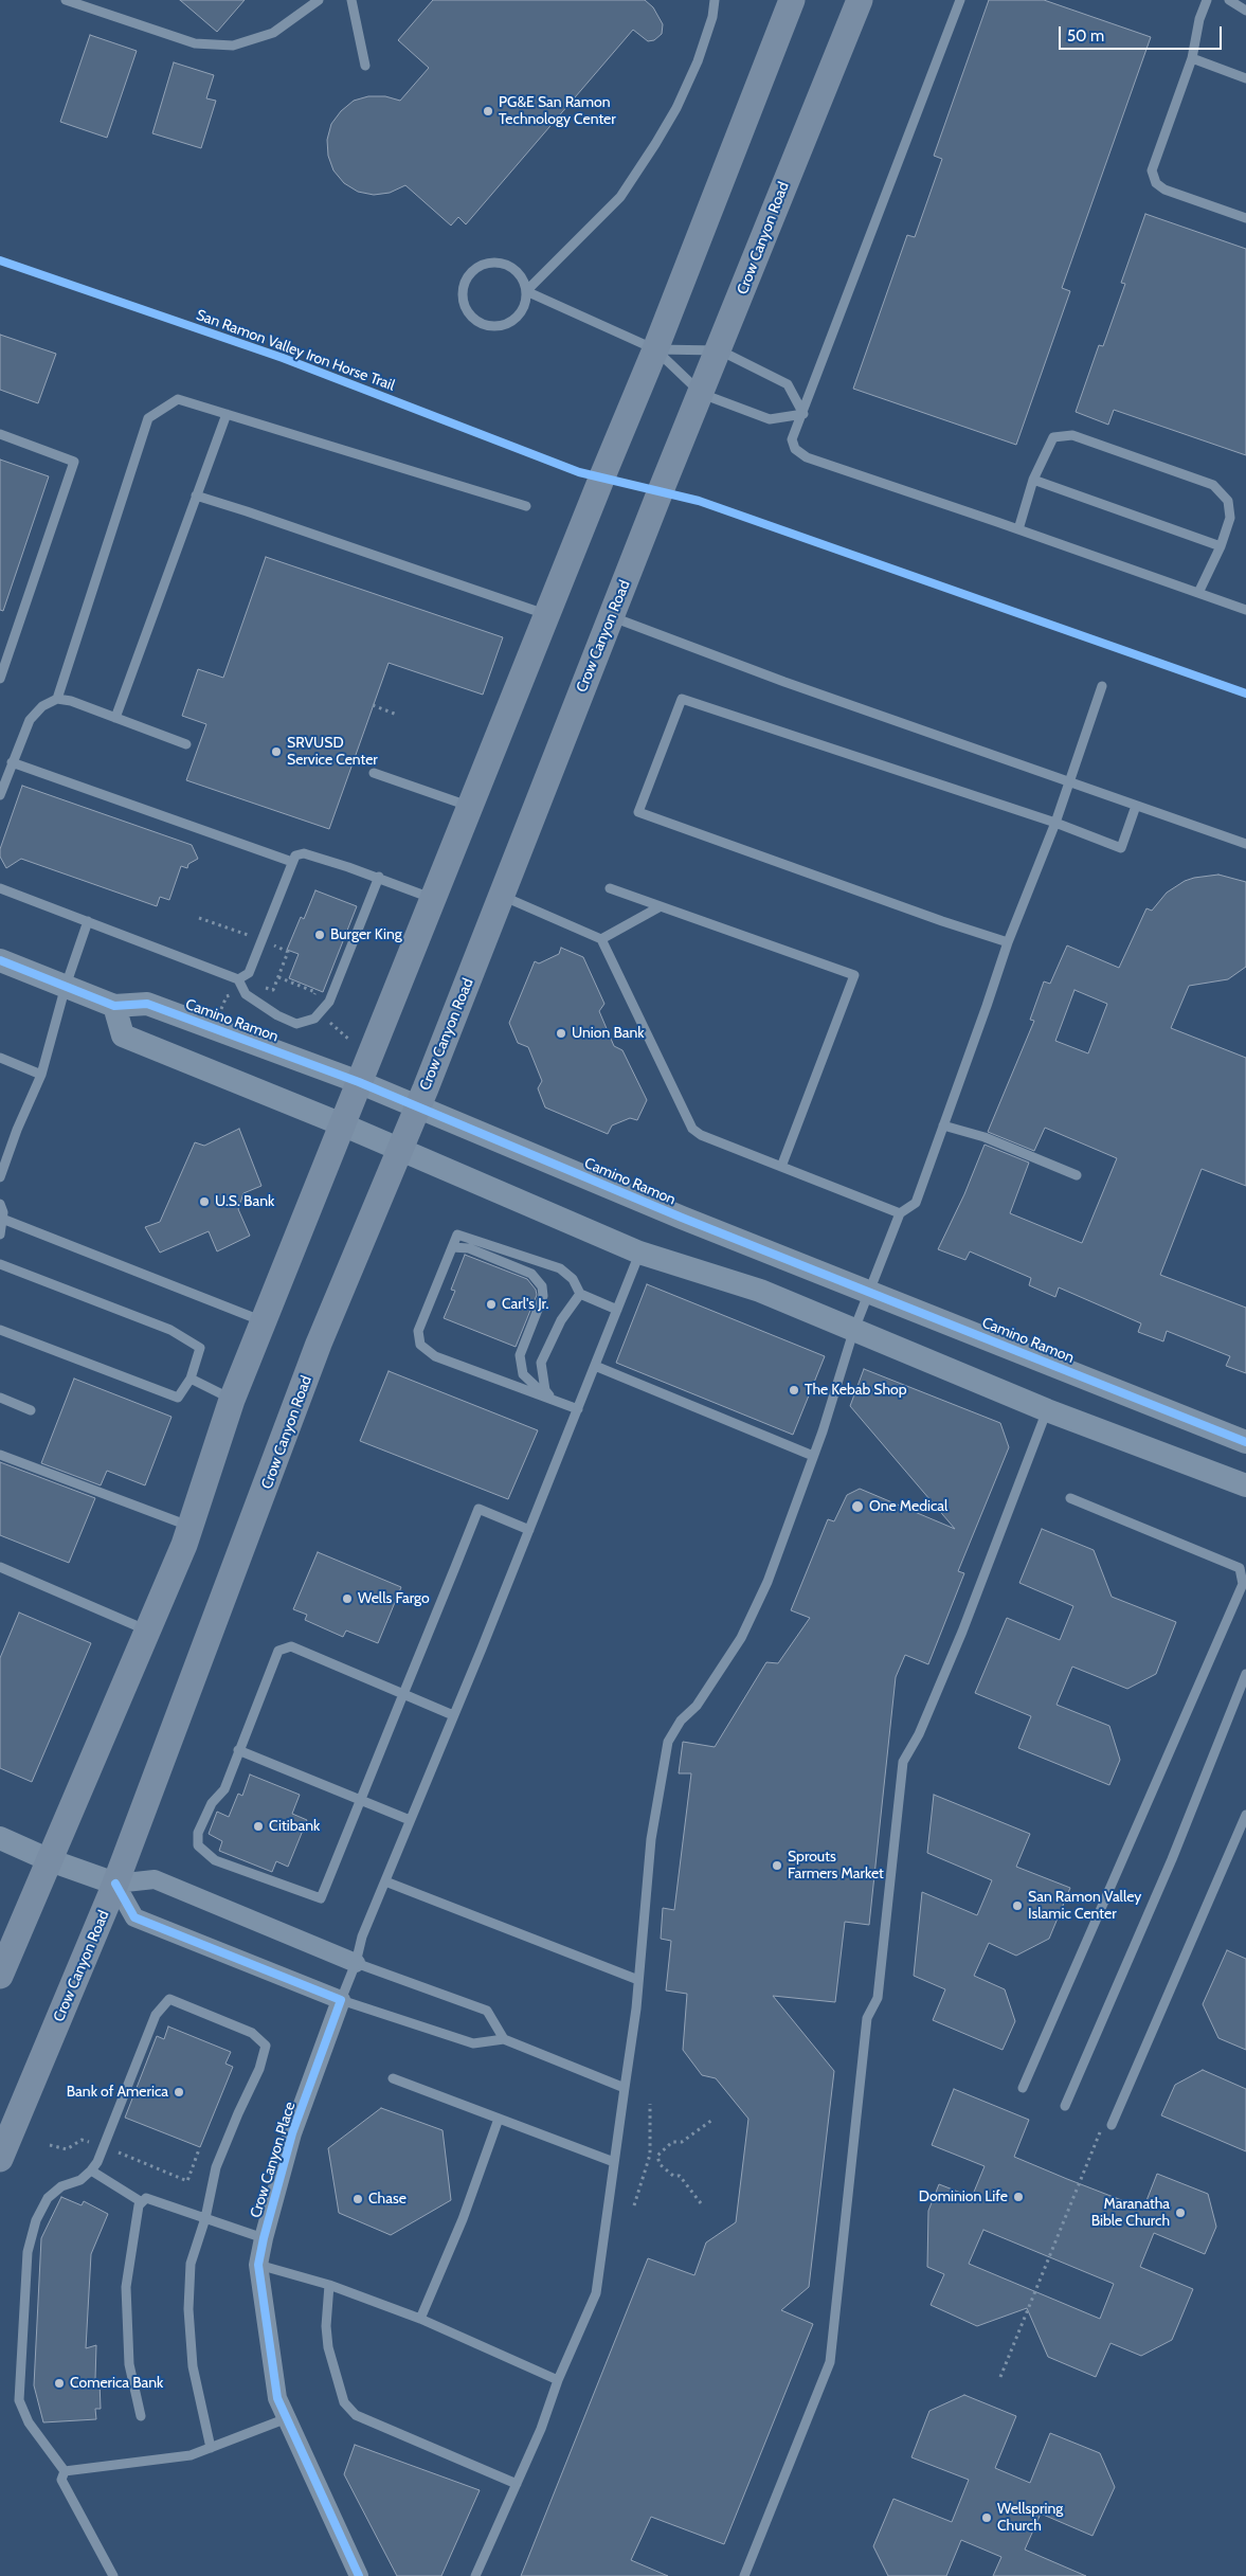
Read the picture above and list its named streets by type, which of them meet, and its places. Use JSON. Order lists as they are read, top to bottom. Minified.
{"streets":{"main road":["Crow Canyon Road"],"street":["Camino Ramon","Crow Canyon Place"],"cycle path":["San Ramon Valley Iron Horse Trail"]},"crossings":[["Crow Canyon Road","Camino Ramon"]],"places":["PG&E San Ramon Technology Center","SRVUSD Service Center","Burger King","Union Bank","U.S. Bank","Carl's Jr.","The Kebab Shop","One Medical","Wells Fargo","Citibank","Sprouts Farmers Market","San Ramon Valley Islamic Center","Bank of America","Dominion Life","Chase","Maranatha Bible Church","Comerica Bank","Wellspring Church"],"scale_bar":"50 m"}
